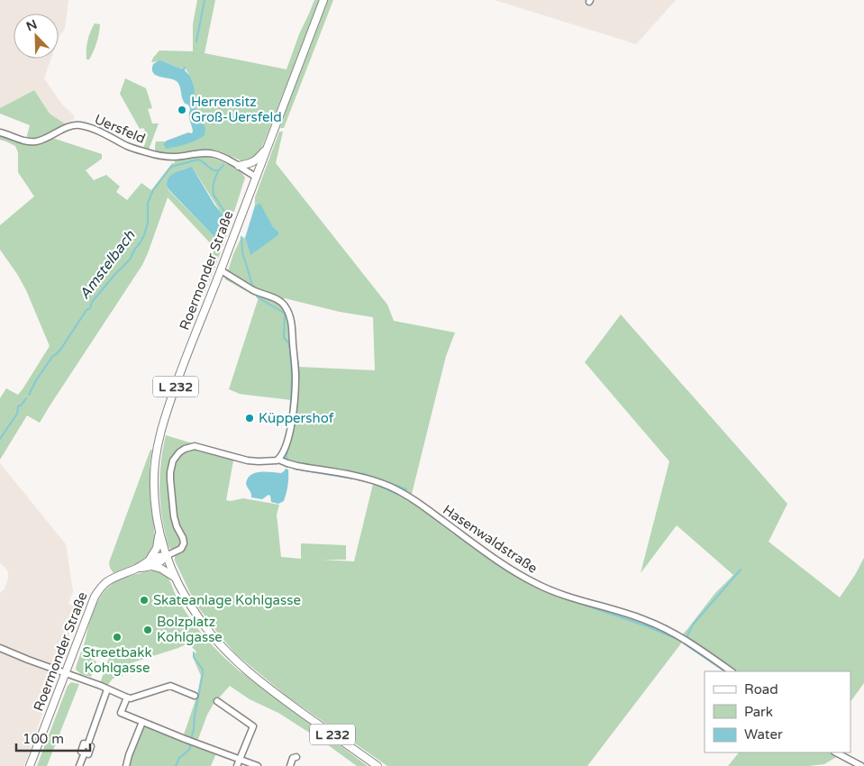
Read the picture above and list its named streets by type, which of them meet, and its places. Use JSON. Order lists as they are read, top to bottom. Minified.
{"streets":{"main road":["Roermonder Straße","L 232"],"street":["Uersfeld","Hasenwaldstraße"]},"crossings":[["Uersfeld","Roermonder Straße"],["Roermonder Straße","L 232"]],"water":["Amstelbach"],"places":["Herrensitz Groß-Uersfeld","Küppershof","Skateanlage Kohlgasse","Bolzplatz Kohlgasse","Streetbakk Kohlgasse"],"legend":["Road","Park","Water"],"scale_bar":"100 m","north":"top left"}
